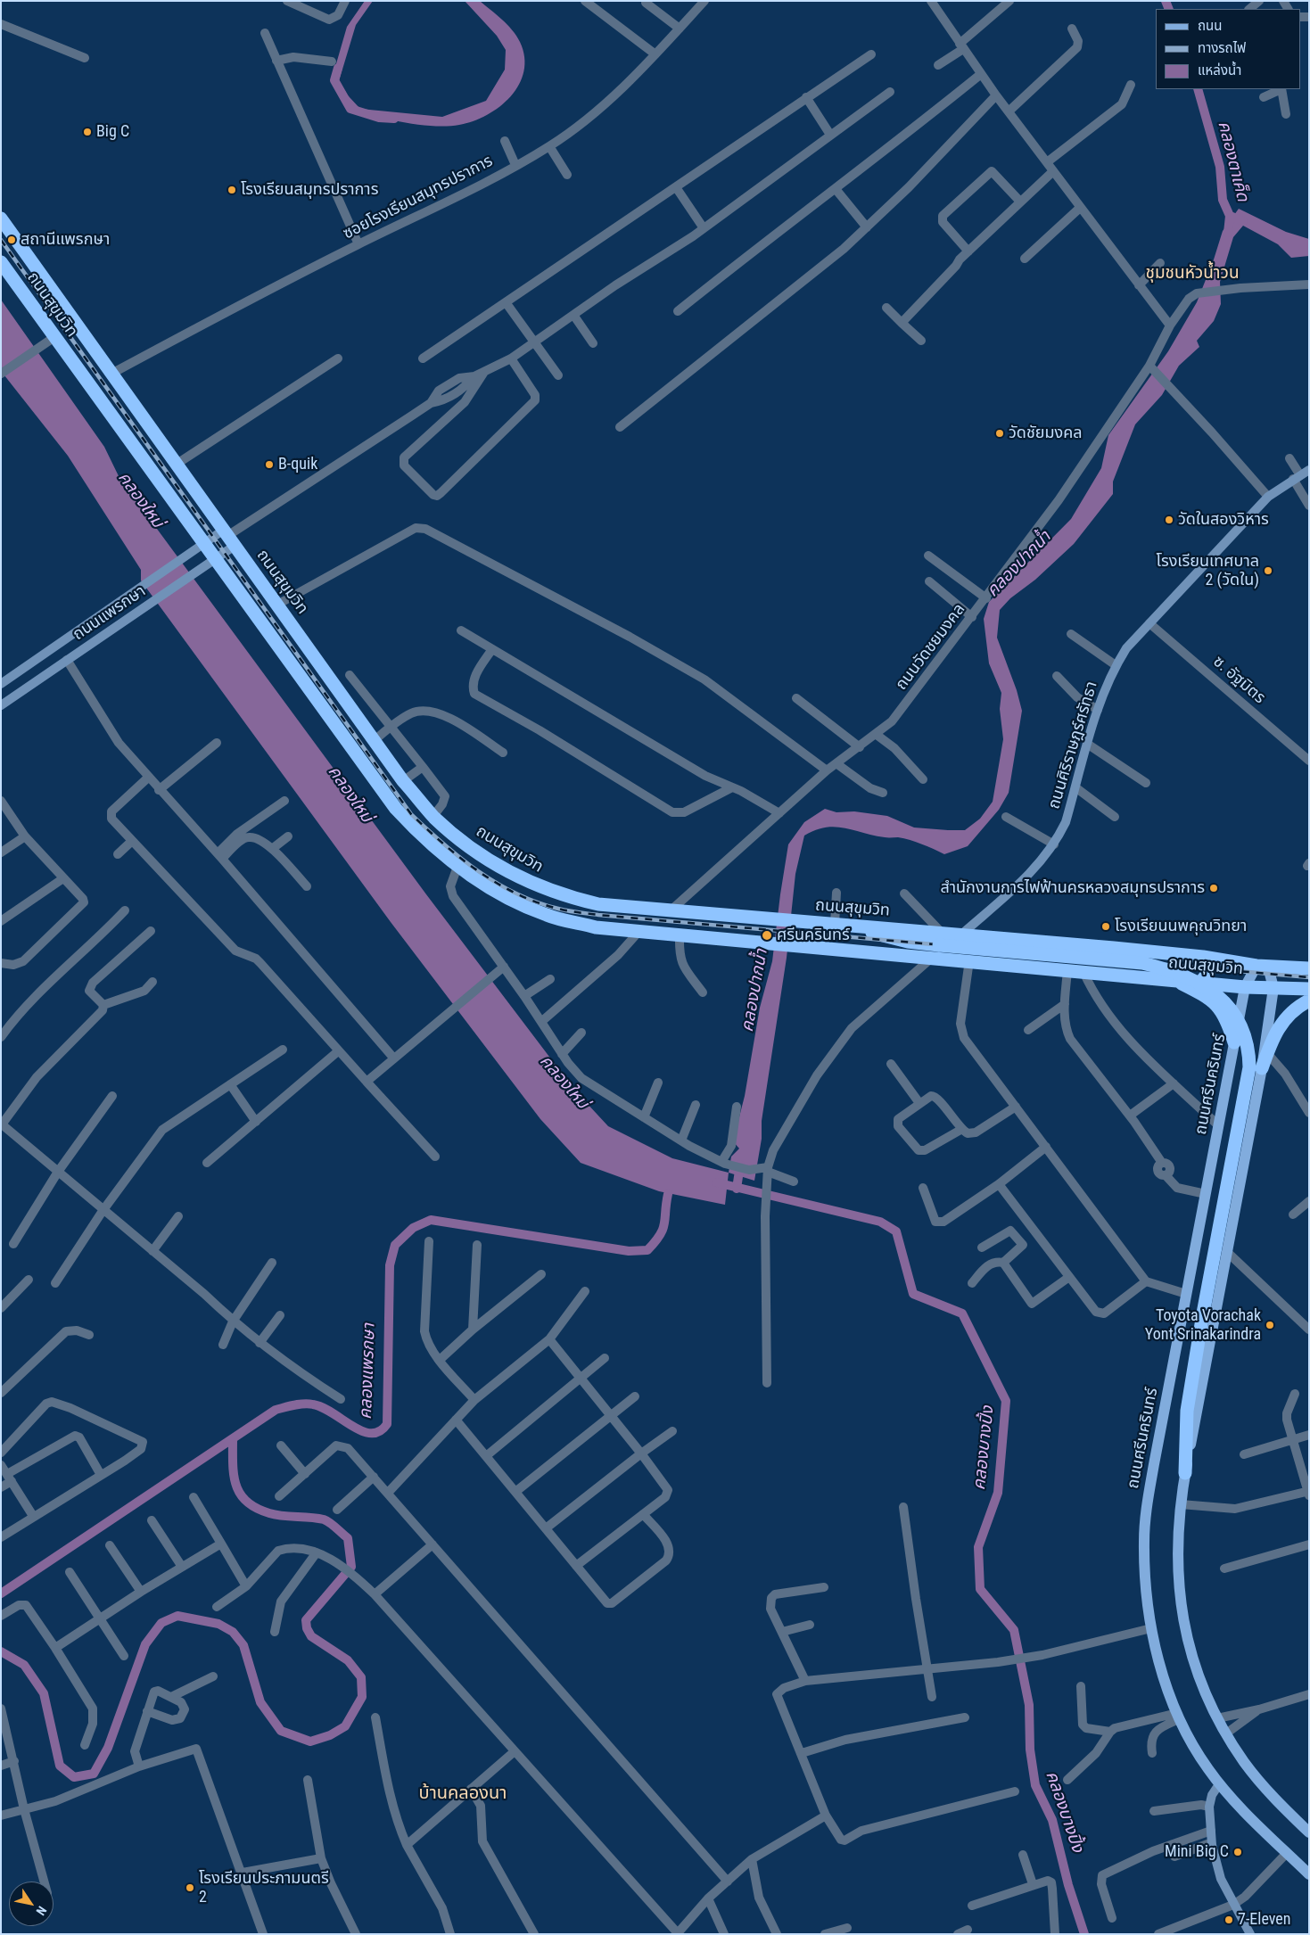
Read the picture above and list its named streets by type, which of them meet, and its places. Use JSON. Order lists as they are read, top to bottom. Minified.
{"streets":{"highway":["ถนนสุขุมวิท"],"main road":["ถนนศรีนครินทร์"],"street":["ซอยโรงเรียนสมุทรปราการ","ถนนแพรกษา","ถนนวัดชยมงคล","ซ. อัฐมิตร","ถนนศิริราษฎร์ศรัทธา"]},"crossings":[["ซอยโรงเรียนสมุทรปราการ","ถนนสุขุมวิท"],["ถนนสุขุมวิท","ถนนแพรกษา"],["ถนนสุขุมวิท","ถนนวัดชยมงคล"],["ถนนสุขุมวิท","ถนนศิริราษฎร์ศรัทธา"],["ถนนสุขุมวิท","ถนนศรีนครินทร์"],["ซ. อัฐมิตร","ถนนศิริราษฎร์ศรัทธา"]],"districts":["ชุมชนหัวน้ำวน","บ้านคลองนา"],"water":["คลองตาเค็ด","คลองใหม่","คลองปากน้ำ","คลองแพรกษา","คลองบางปิ้ง"],"places":["Big C","โรงเรียนสมุทรปราการ","สถานีแพรกษา","วัดชัยมงคล","B-quik","วัดในสองวิหาร","โรงเรียนเทศบาล 2 (วัดใน)","สำนักงานการไฟฟ้านครหลวงสมุทรปราการ","โรงเรียนนพคุณวิทยา","ศรีนครินทร์","Toyota Vorachak Yont Srinakarindra","Mini Big C","โรงเรียนประภามนตรี 2","7-Eleven"],"legend":["ถนน","ทางรถไฟ","แหล่งน้ำ"],"north":"bottom right"}
